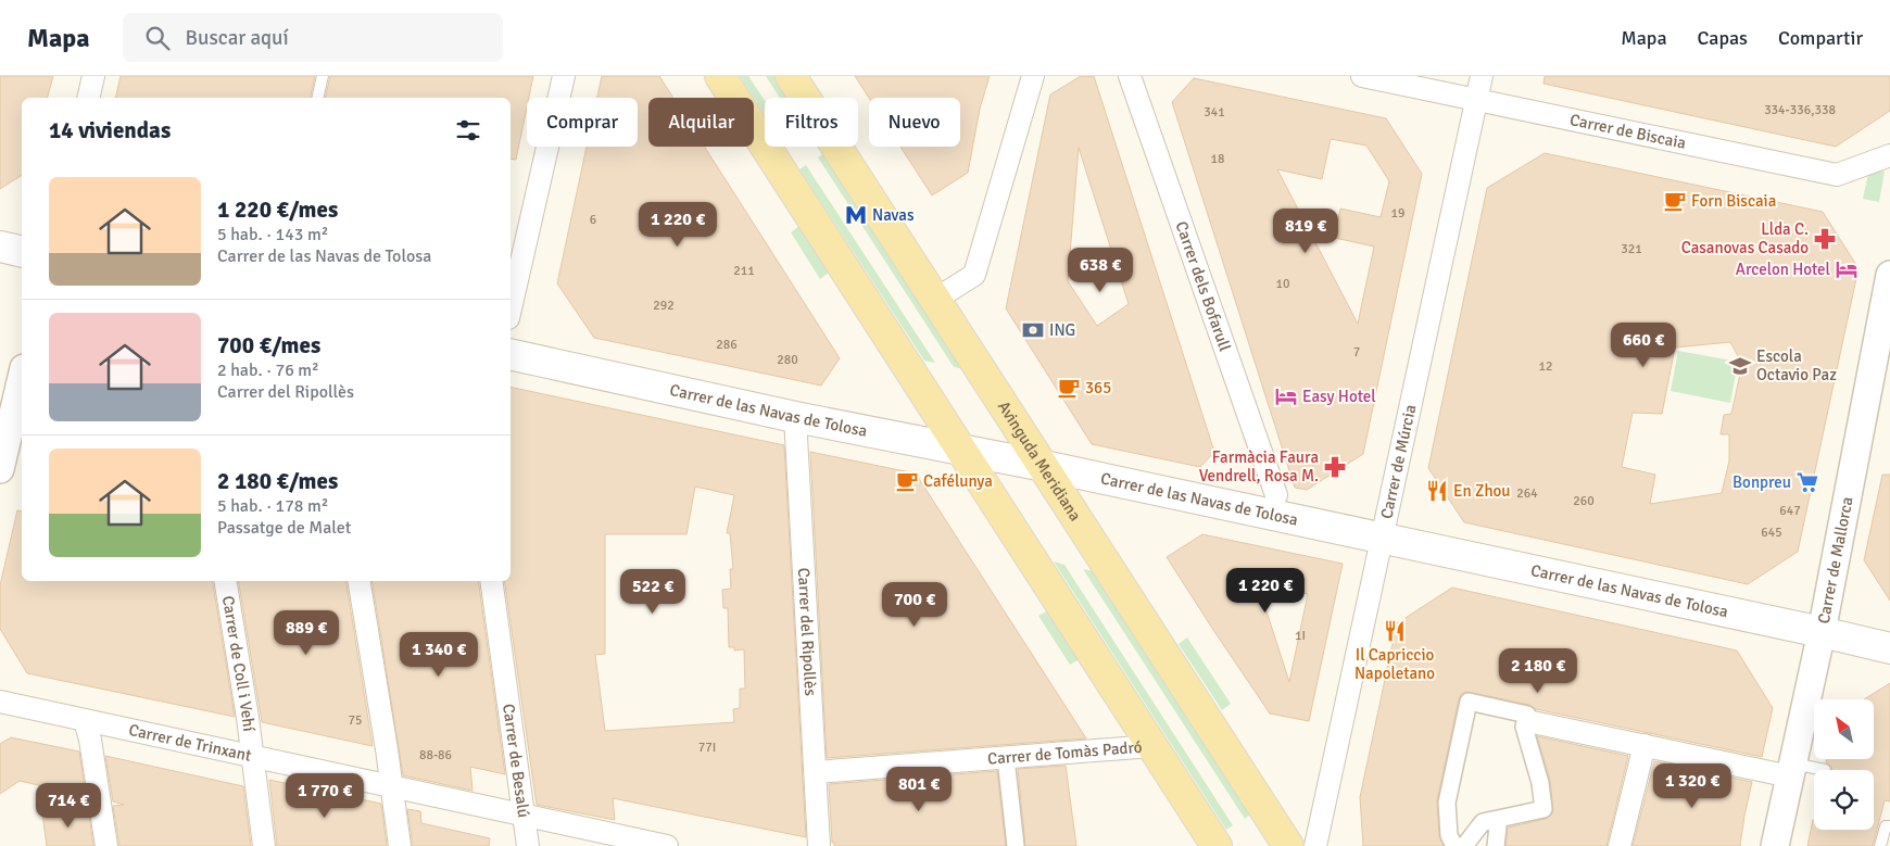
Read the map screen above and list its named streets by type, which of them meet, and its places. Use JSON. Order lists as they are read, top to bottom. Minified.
{"streets":{"main road":["Carrer de las Navas de Tolosa","Avinguda Meridiana"],"street":["Carrer de Biscaia","Carrer dels Bofarull","Carrer de Múrcia","Carrer de Mallorca","Carrer del Ripollès","Carrer de Coll i Vehí","Carrer de Trinxant","Carrer de Tomàs Padró","Carrer de Besalú"]},"crossings":[["Carrer de Biscaia","Carrer de Múrcia"],["Carrer de las Navas de Tolosa","Avinguda Meridiana"],["Carrer de las Navas de Tolosa","Carrer de Múrcia"],["Carrer de las Navas de Tolosa","Carrer de Mallorca"],["Carrer de las Navas de Tolosa","Carrer del Ripollès"],["Carrer del Ripollès","Carrer de Tomàs Padró"],["Carrer de Coll i Vehí","Carrer de Trinxant"],["Carrer de Trinxant","Carrer de Besalú"]],"places":{"cafe":["Forn Biscaia","365","Cafélunya"],"metro station":["Navas"],"pharmacy":["Llda C. Casanovas Casado","Farmàcia Faura Vendrell, Rosa M."],"hotel":["Arcelon Hotel","Easy Hotel"],"bank":["ING"],"school or university":["Escola Octavio Paz"],"supermarket":["Bonpreu"],"restaurant":["En Zhou","Il Capriccio Napoletano"]},"house_numbers":["334-336,338","341","18","19","6","321","211","10","292","286","7","280","12","264","260","647","645","1I","75","77I","88-86"],"north":"top left","page":{"header":"Mapa","search":"Buscar aquí","nav":["Mapa","Capas","Compartir"],"chip":["Comprar","Alquilar","Filtros","Nuevo"],"heading":"14 viviendas","list":[{"name":"1 220 €/mes","note":"5 hab. · 143 m² · Carrer de las Navas de Tolosa"},{"name":"700 €/mes","note":"2 hab. · 76 m² · Carrer del Ripollès"},{"name":"2 180 €/mes","note":"5 hab. · 178 m² · Passatge de Malet"}],"price":["1 220 €","819 €","638 €","660 €","1 220 €","522 €","700 €","889 €","1 340 €","2 180 €","1 320 €","801 €","1 770 €","714 €"]}}
